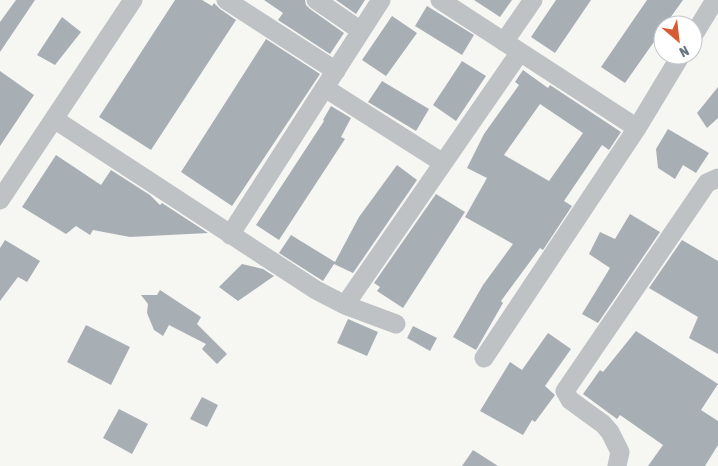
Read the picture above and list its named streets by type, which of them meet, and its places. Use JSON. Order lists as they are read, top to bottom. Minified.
{"north":"bottom right"}
